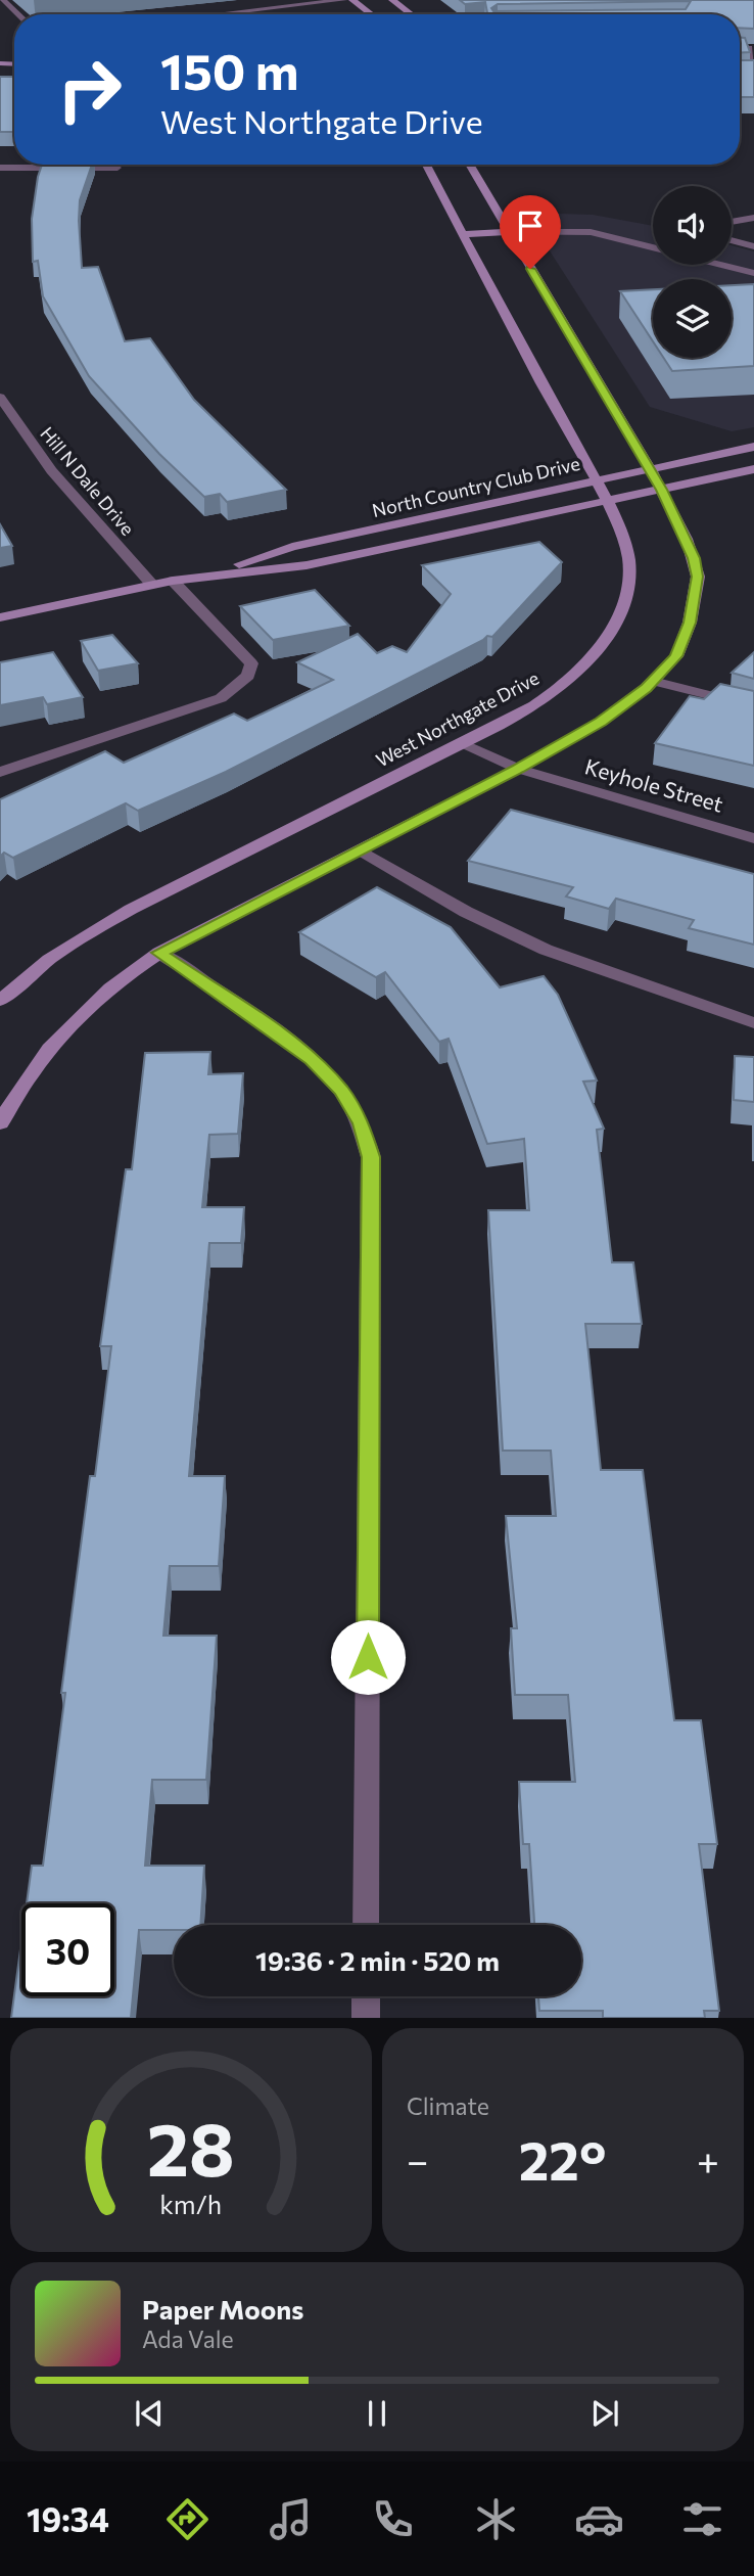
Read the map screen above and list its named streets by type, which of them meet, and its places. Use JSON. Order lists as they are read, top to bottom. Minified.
{"streets":{"main road":["North Country Club Drive","West Northgate Drive"],"street":["Hill N Dale Drive","Keyhole Street"]},"crossings":[["Hill N Dale Drive","North Country Club Drive"],["North Country Club Drive","West Northgate Drive"],["West Northgate Drive","Keyhole Street"]],"page":{"turn":["150 m","West Northgate Drive"],"limit":"30","trip":"19:36 · 2 min · 520 m","tile":"Climate","heat":["−","22°","+"],"song":["Paper Moons","Ada Vale"],"tabs":"19:34","gauge":["28","km/h"]}}
